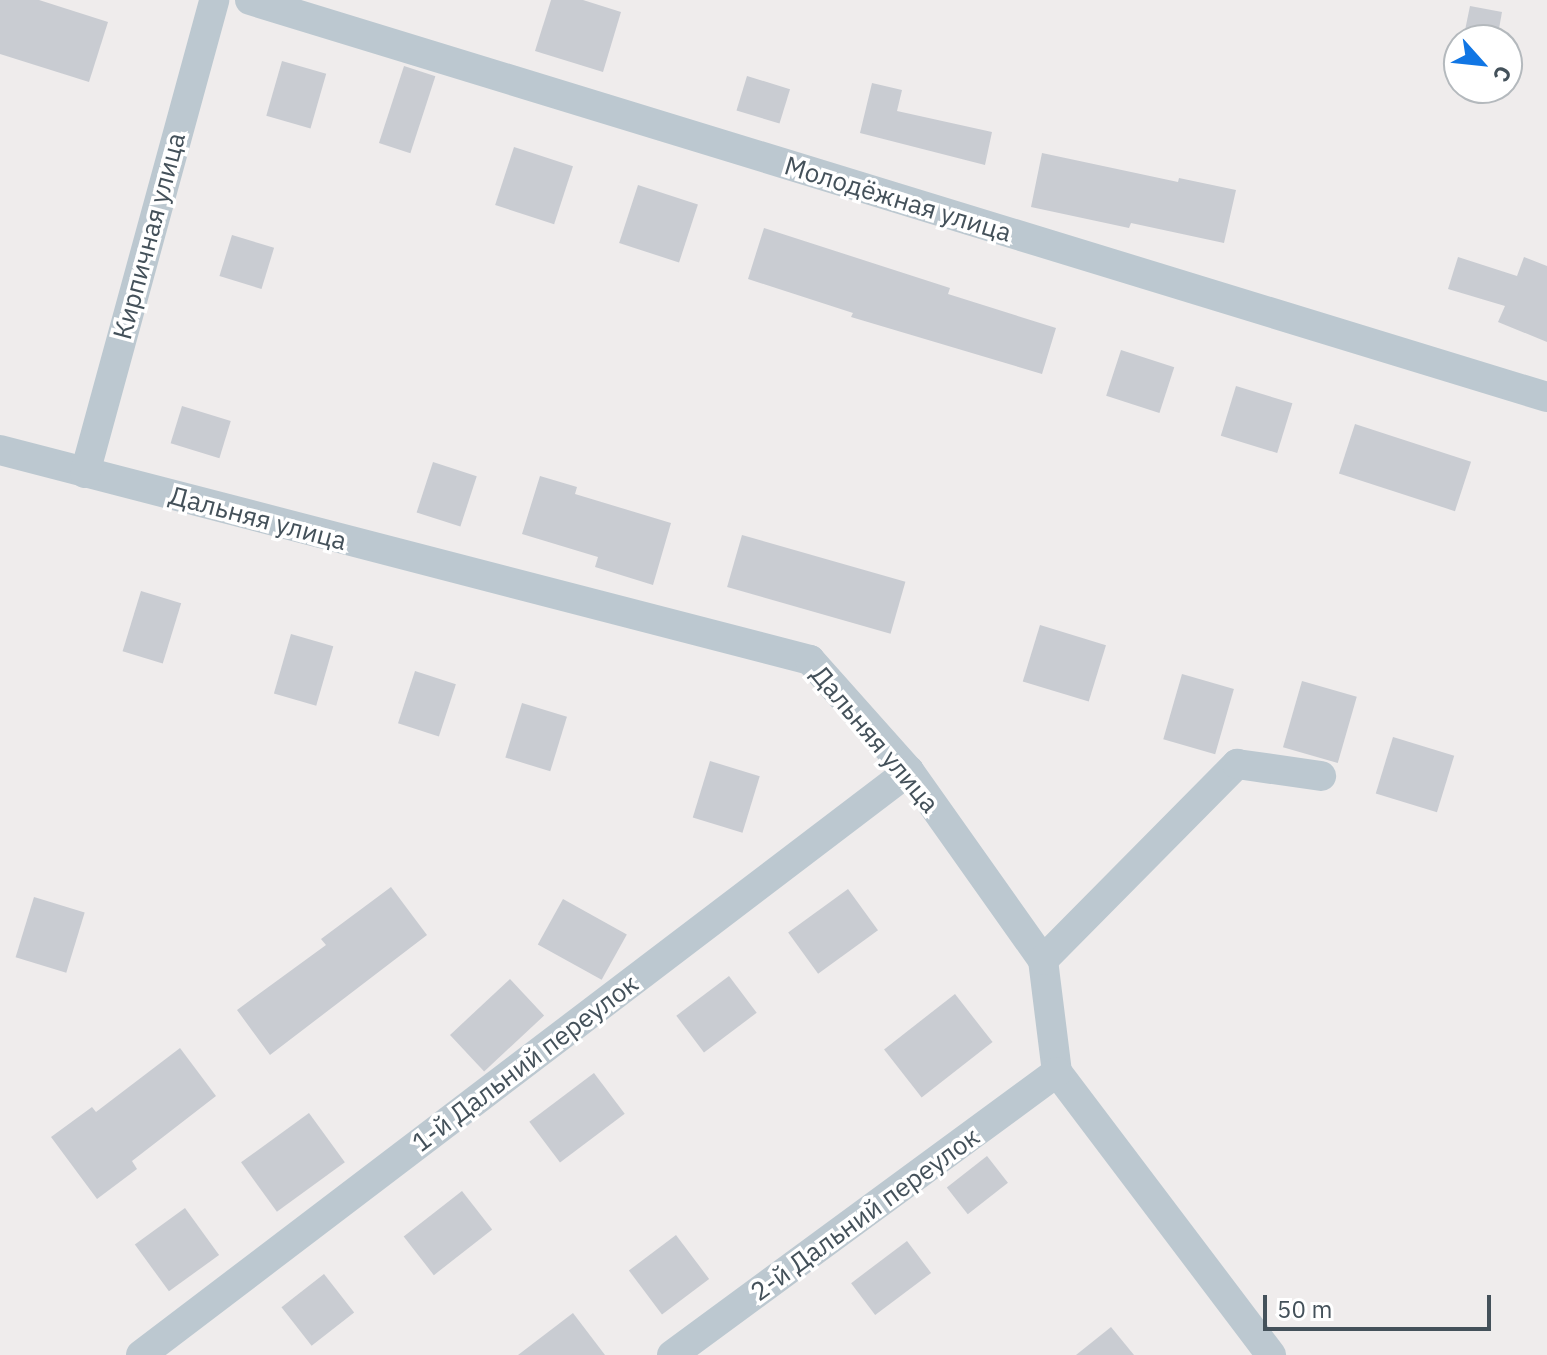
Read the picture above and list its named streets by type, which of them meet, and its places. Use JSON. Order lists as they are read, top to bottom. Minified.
{"streets":{"street":["Молодёжная улица","Кирпичная улица","Дальняя улица","1-й Дальний переулок","2-й Дальний переулок"]},"crossings":[["Кирпичная улица","Дальняя улица"],["Дальняя улица","1-й Дальний переулок"],["Дальняя улица","2-й Дальний переулок"]],"scale_bar":"50 m","north":"bottom right"}
